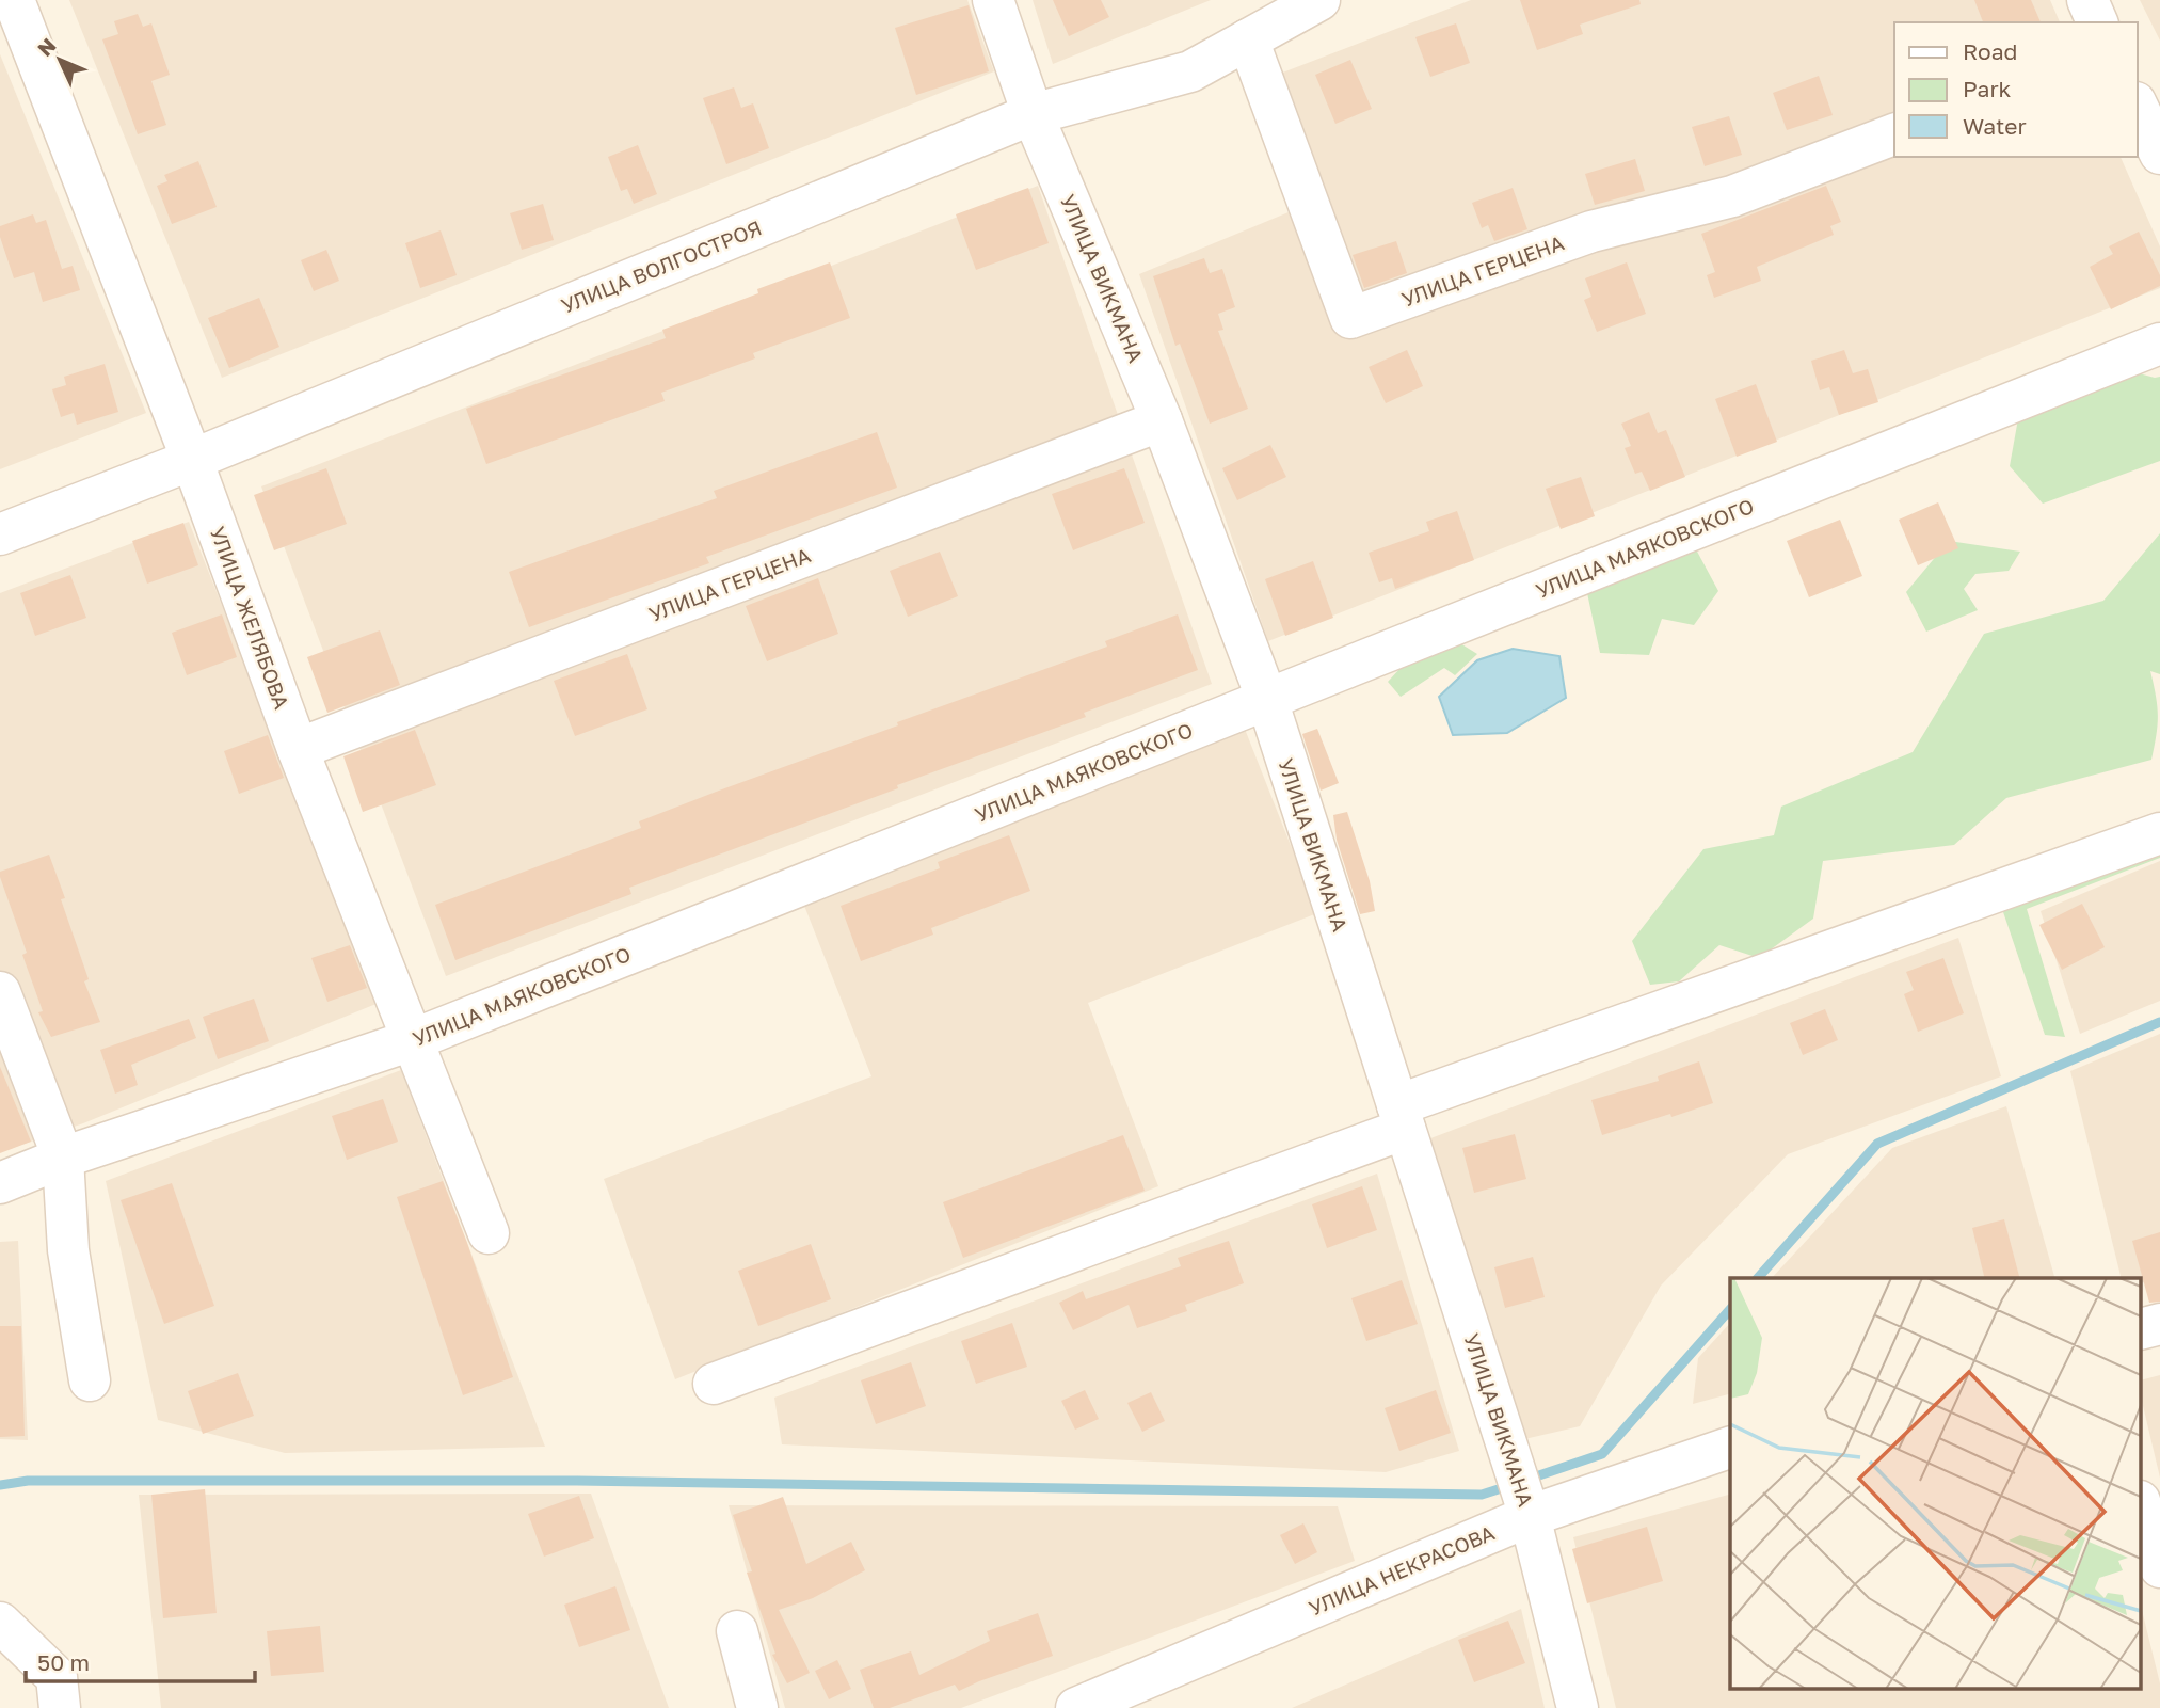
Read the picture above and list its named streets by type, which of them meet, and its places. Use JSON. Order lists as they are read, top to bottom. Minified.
{"streets":{"street":["УЛИЦА ВОЛГОСТРОЯ","УЛИЦА ГЕРЦЕНА","УЛИЦА ВИКМАНА","УЛИЦА МАЯКОВСКОГО","УЛИЦА ЖЕЛЯБОВА","УЛИЦА НЕКРАСОВА"]},"crossings":[["УЛИЦА ВОЛГОСТРОЯ","УЛИЦА ГЕРЦЕНА"],["УЛИЦА ВОЛГОСТРОЯ","УЛИЦА ВИКМАНА"],["УЛИЦА ВОЛГОСТРОЯ","УЛИЦА ЖЕЛЯБОВА"],["УЛИЦА ГЕРЦЕНА","УЛИЦА ВИКМАНА"],["УЛИЦА ГЕРЦЕНА","УЛИЦА ЖЕЛЯБОВА"],["УЛИЦА ВИКМАНА","УЛИЦА МАЯКОВСКОГО"],["УЛИЦА ВИКМАНА","УЛИЦА НЕКРАСОВА"],["УЛИЦА МАЯКОВСКОГО","УЛИЦА ЖЕЛЯБОВА"]],"legend":["Road","Park","Water"],"scale_bar":"50 m","north":"top left"}
